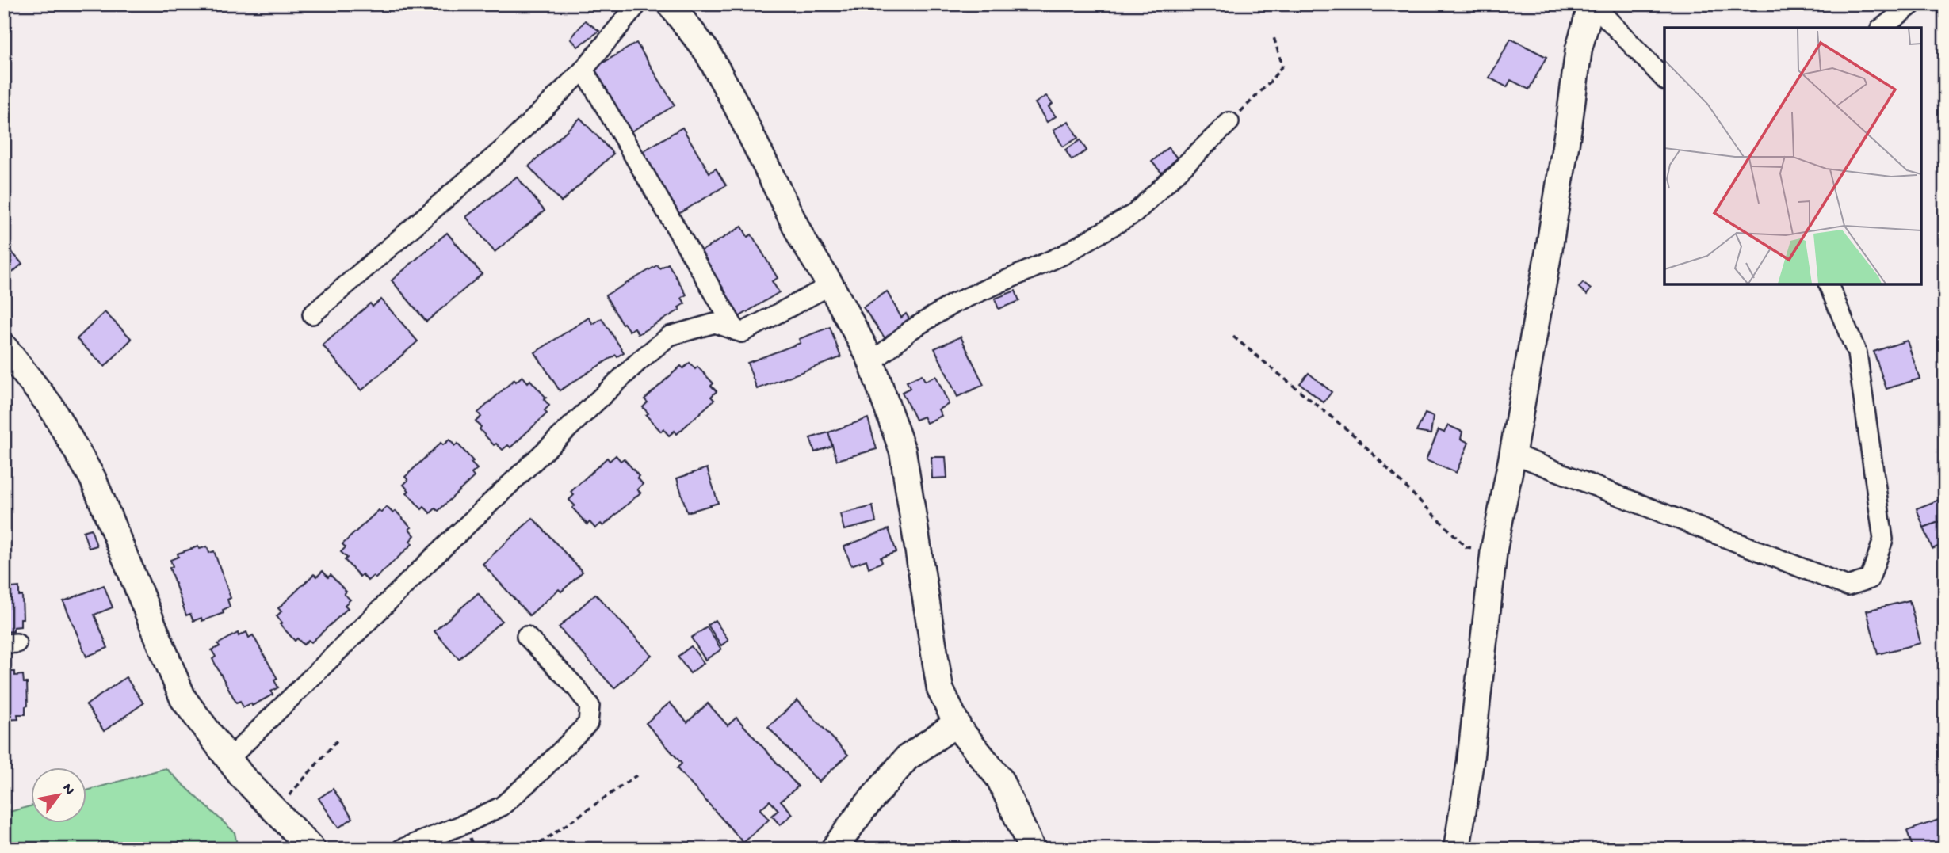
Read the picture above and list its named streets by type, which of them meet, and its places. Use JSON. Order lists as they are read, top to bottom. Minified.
{"north":"top right"}
